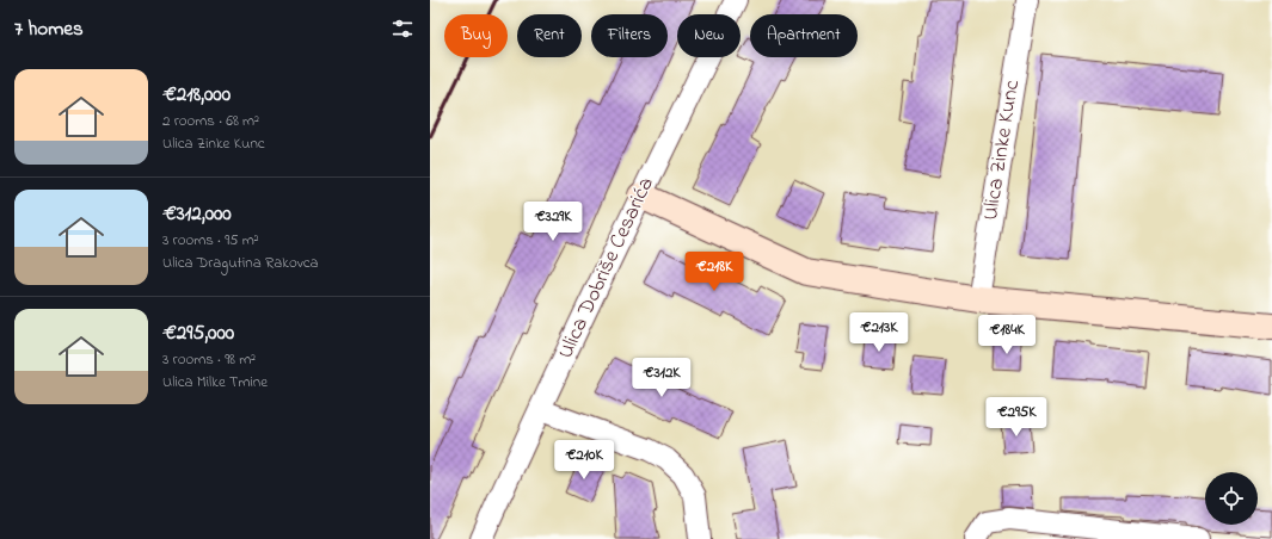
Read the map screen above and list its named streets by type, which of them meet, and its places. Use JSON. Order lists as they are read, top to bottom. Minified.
{"streets":{"street":["Ulica Zinke Kunc","Ulica Dobriše Cesarića"]},"page":{"heading":"7 homes","chip":["Buy","Rent","Filters","New","Apartment"],"list":[{"name":"€218,000","note":"2 rooms · 68 m² · Ulica Zinke Kunc"},{"name":"€312,000","note":"3 rooms · 95 m² · Ulica Dragutina Rakovca"},{"name":"€295,000","note":"3 rooms · 98 m² · Ulica Milke Tmine"}],"price":["€329K","€218K","€213K","€184K","€312K","€295K","€210K"]}}
